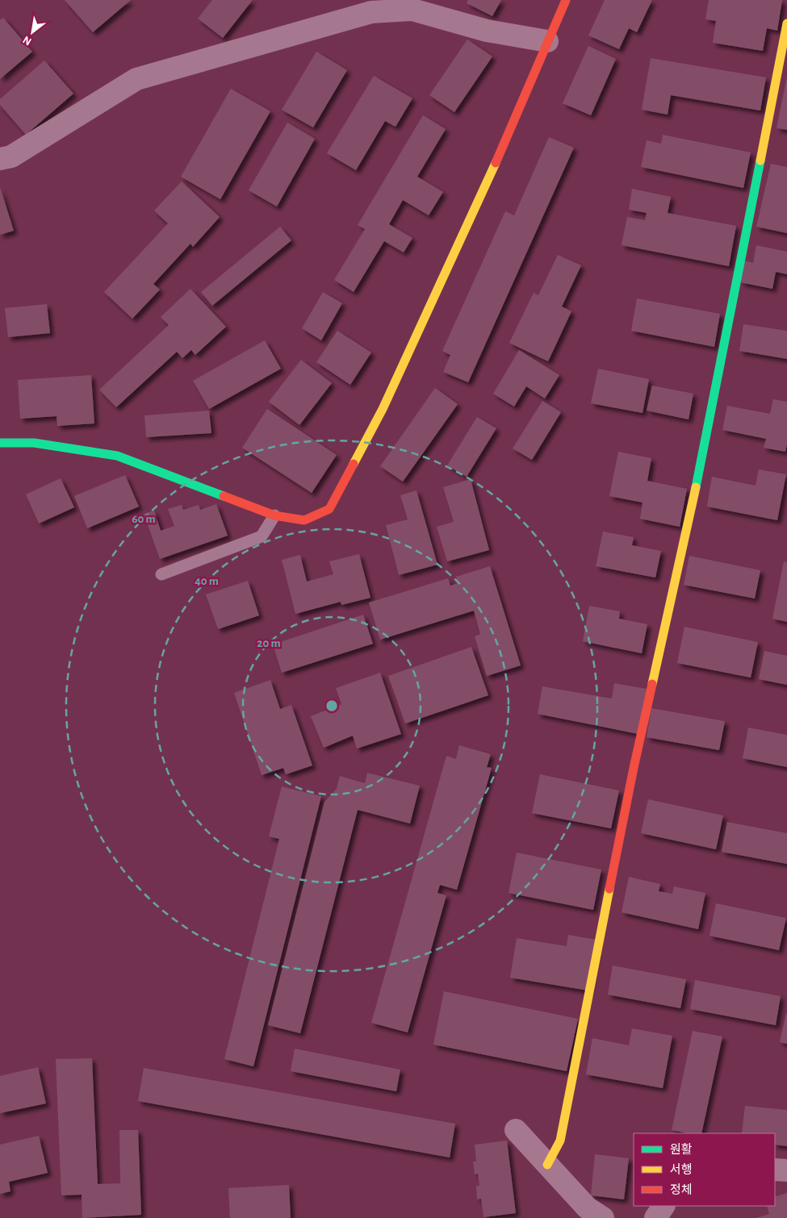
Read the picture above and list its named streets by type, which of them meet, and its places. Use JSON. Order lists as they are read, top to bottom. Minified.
{"legend":["원활","서행","정체"],"north":"bottom left","rings":["60 m","40 m","20 m"]}
